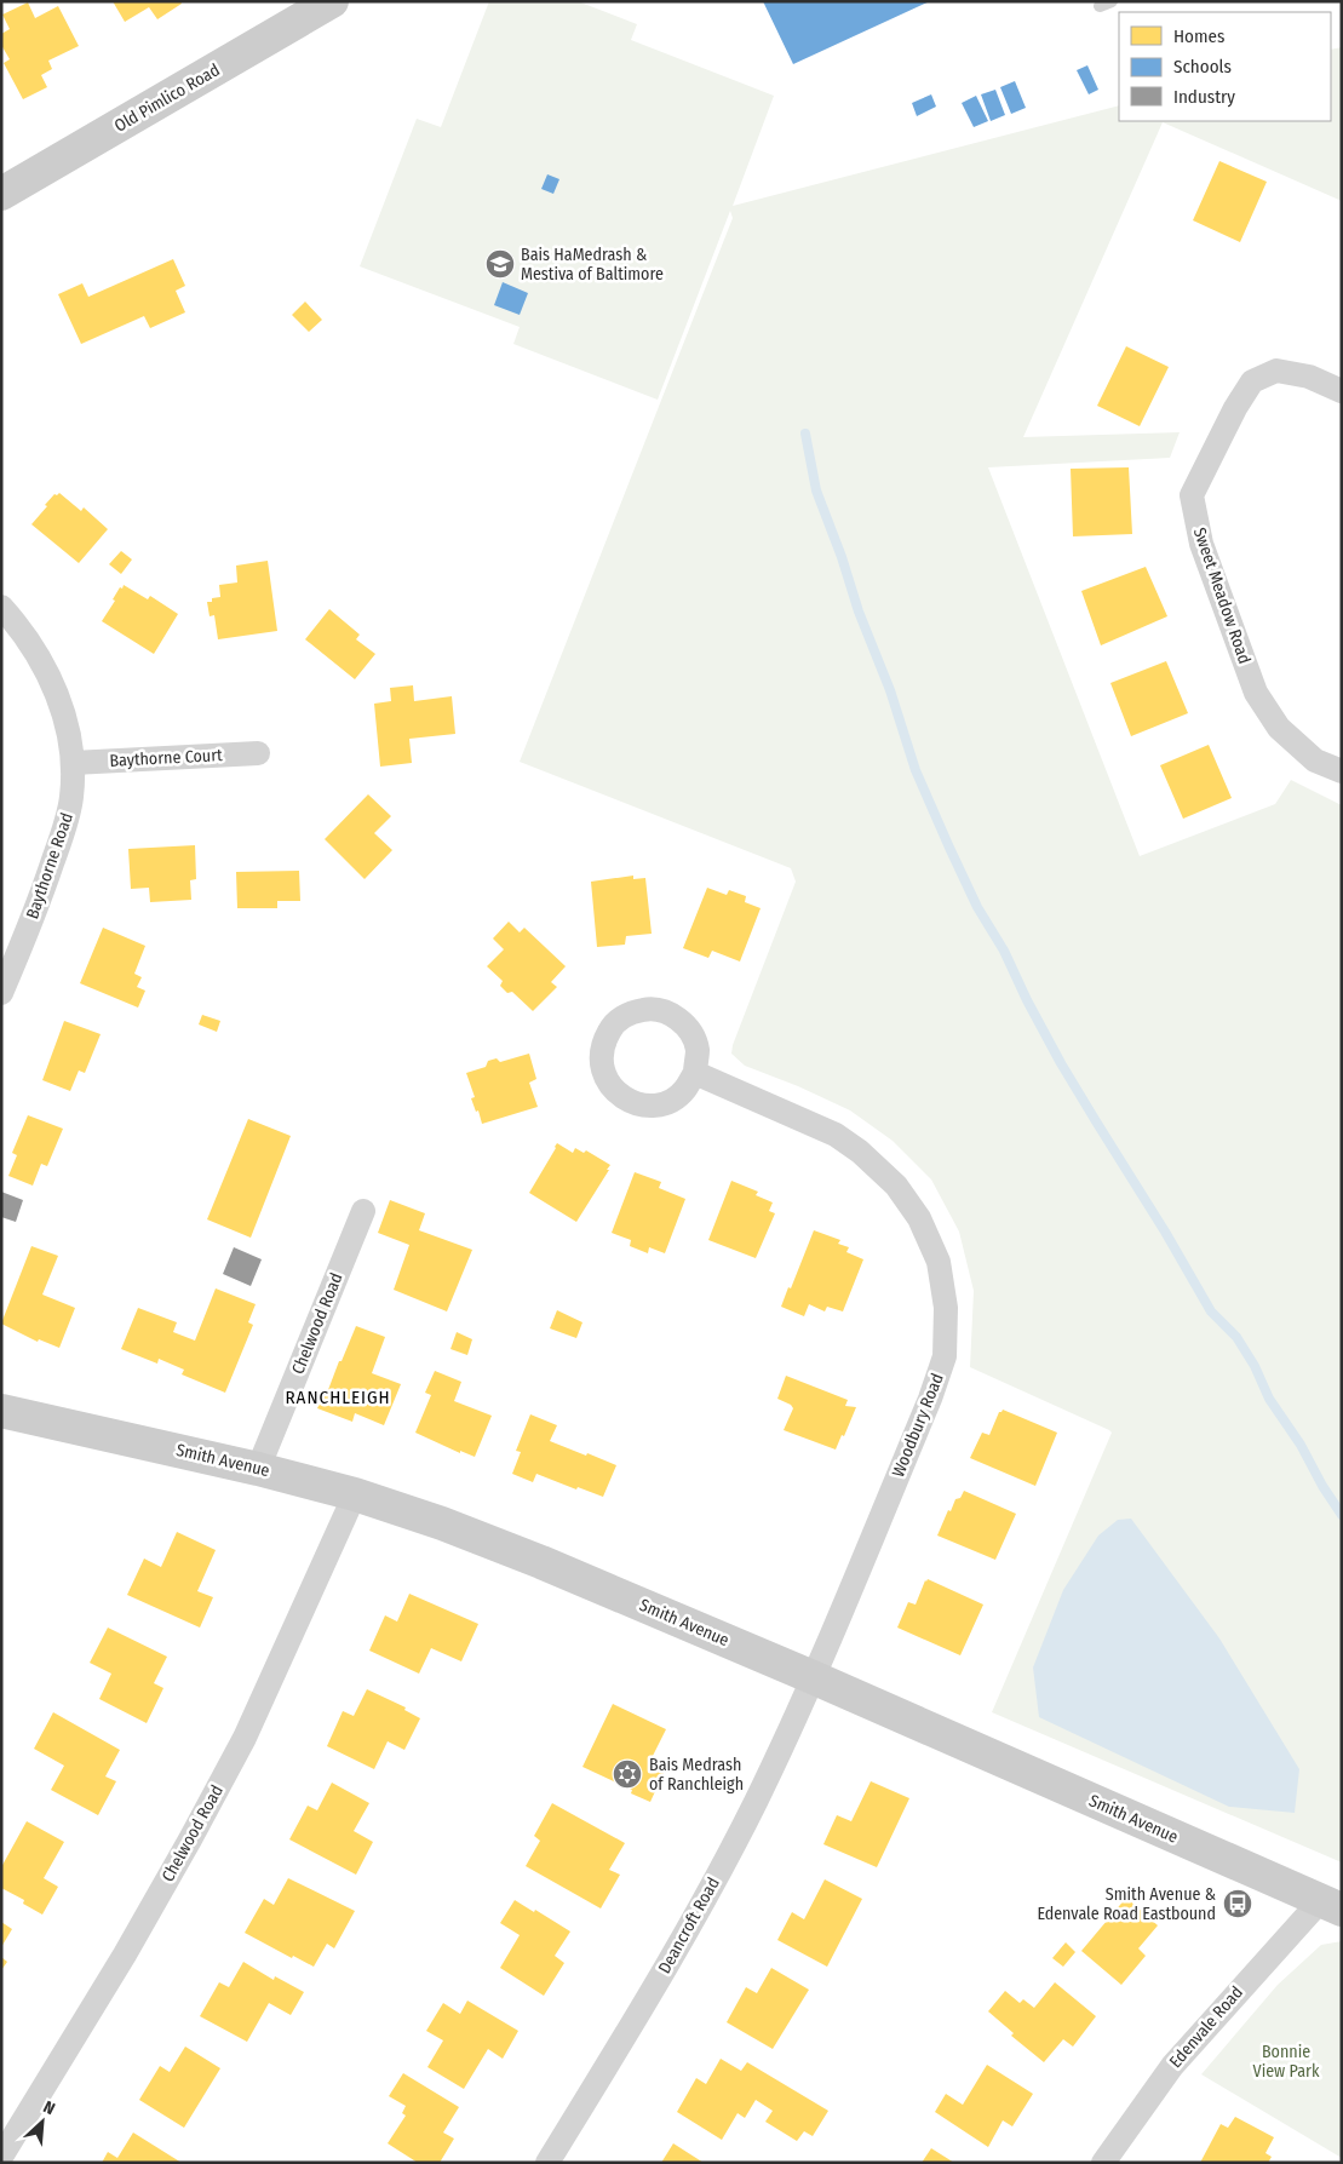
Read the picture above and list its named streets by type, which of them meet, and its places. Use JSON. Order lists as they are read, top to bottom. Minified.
{"streets":{"main road":["Old Pimlico Road","Smith Avenue"],"street":["Sweet Meadow Road","Baythorne Court","Baythorne Road","Chelwood Road","Woodbury Road","Deancroft Road","Edenvale Road"]},"crossings":[["Baythorne Court","Baythorne Road"],["Chelwood Road","Smith Avenue"],["Woodbury Road","Smith Avenue"],["Woodbury Road","Deancroft Road"],["Smith Avenue","Deancroft Road"],["Smith Avenue","Edenvale Road"]],"districts":["RANCHLEIGH"],"parks":["Bonnie View Park"],"places":{"school or university":["Bais HaMedrash & Mestiva of Baltimore"],"synagogue":["Bais Medrash of Ranchleigh"],"bus stop":["Smith Avenue & Edenvale Road Eastbound"]},"legend":["Homes","Schools","Industry"],"north":"top right"}
